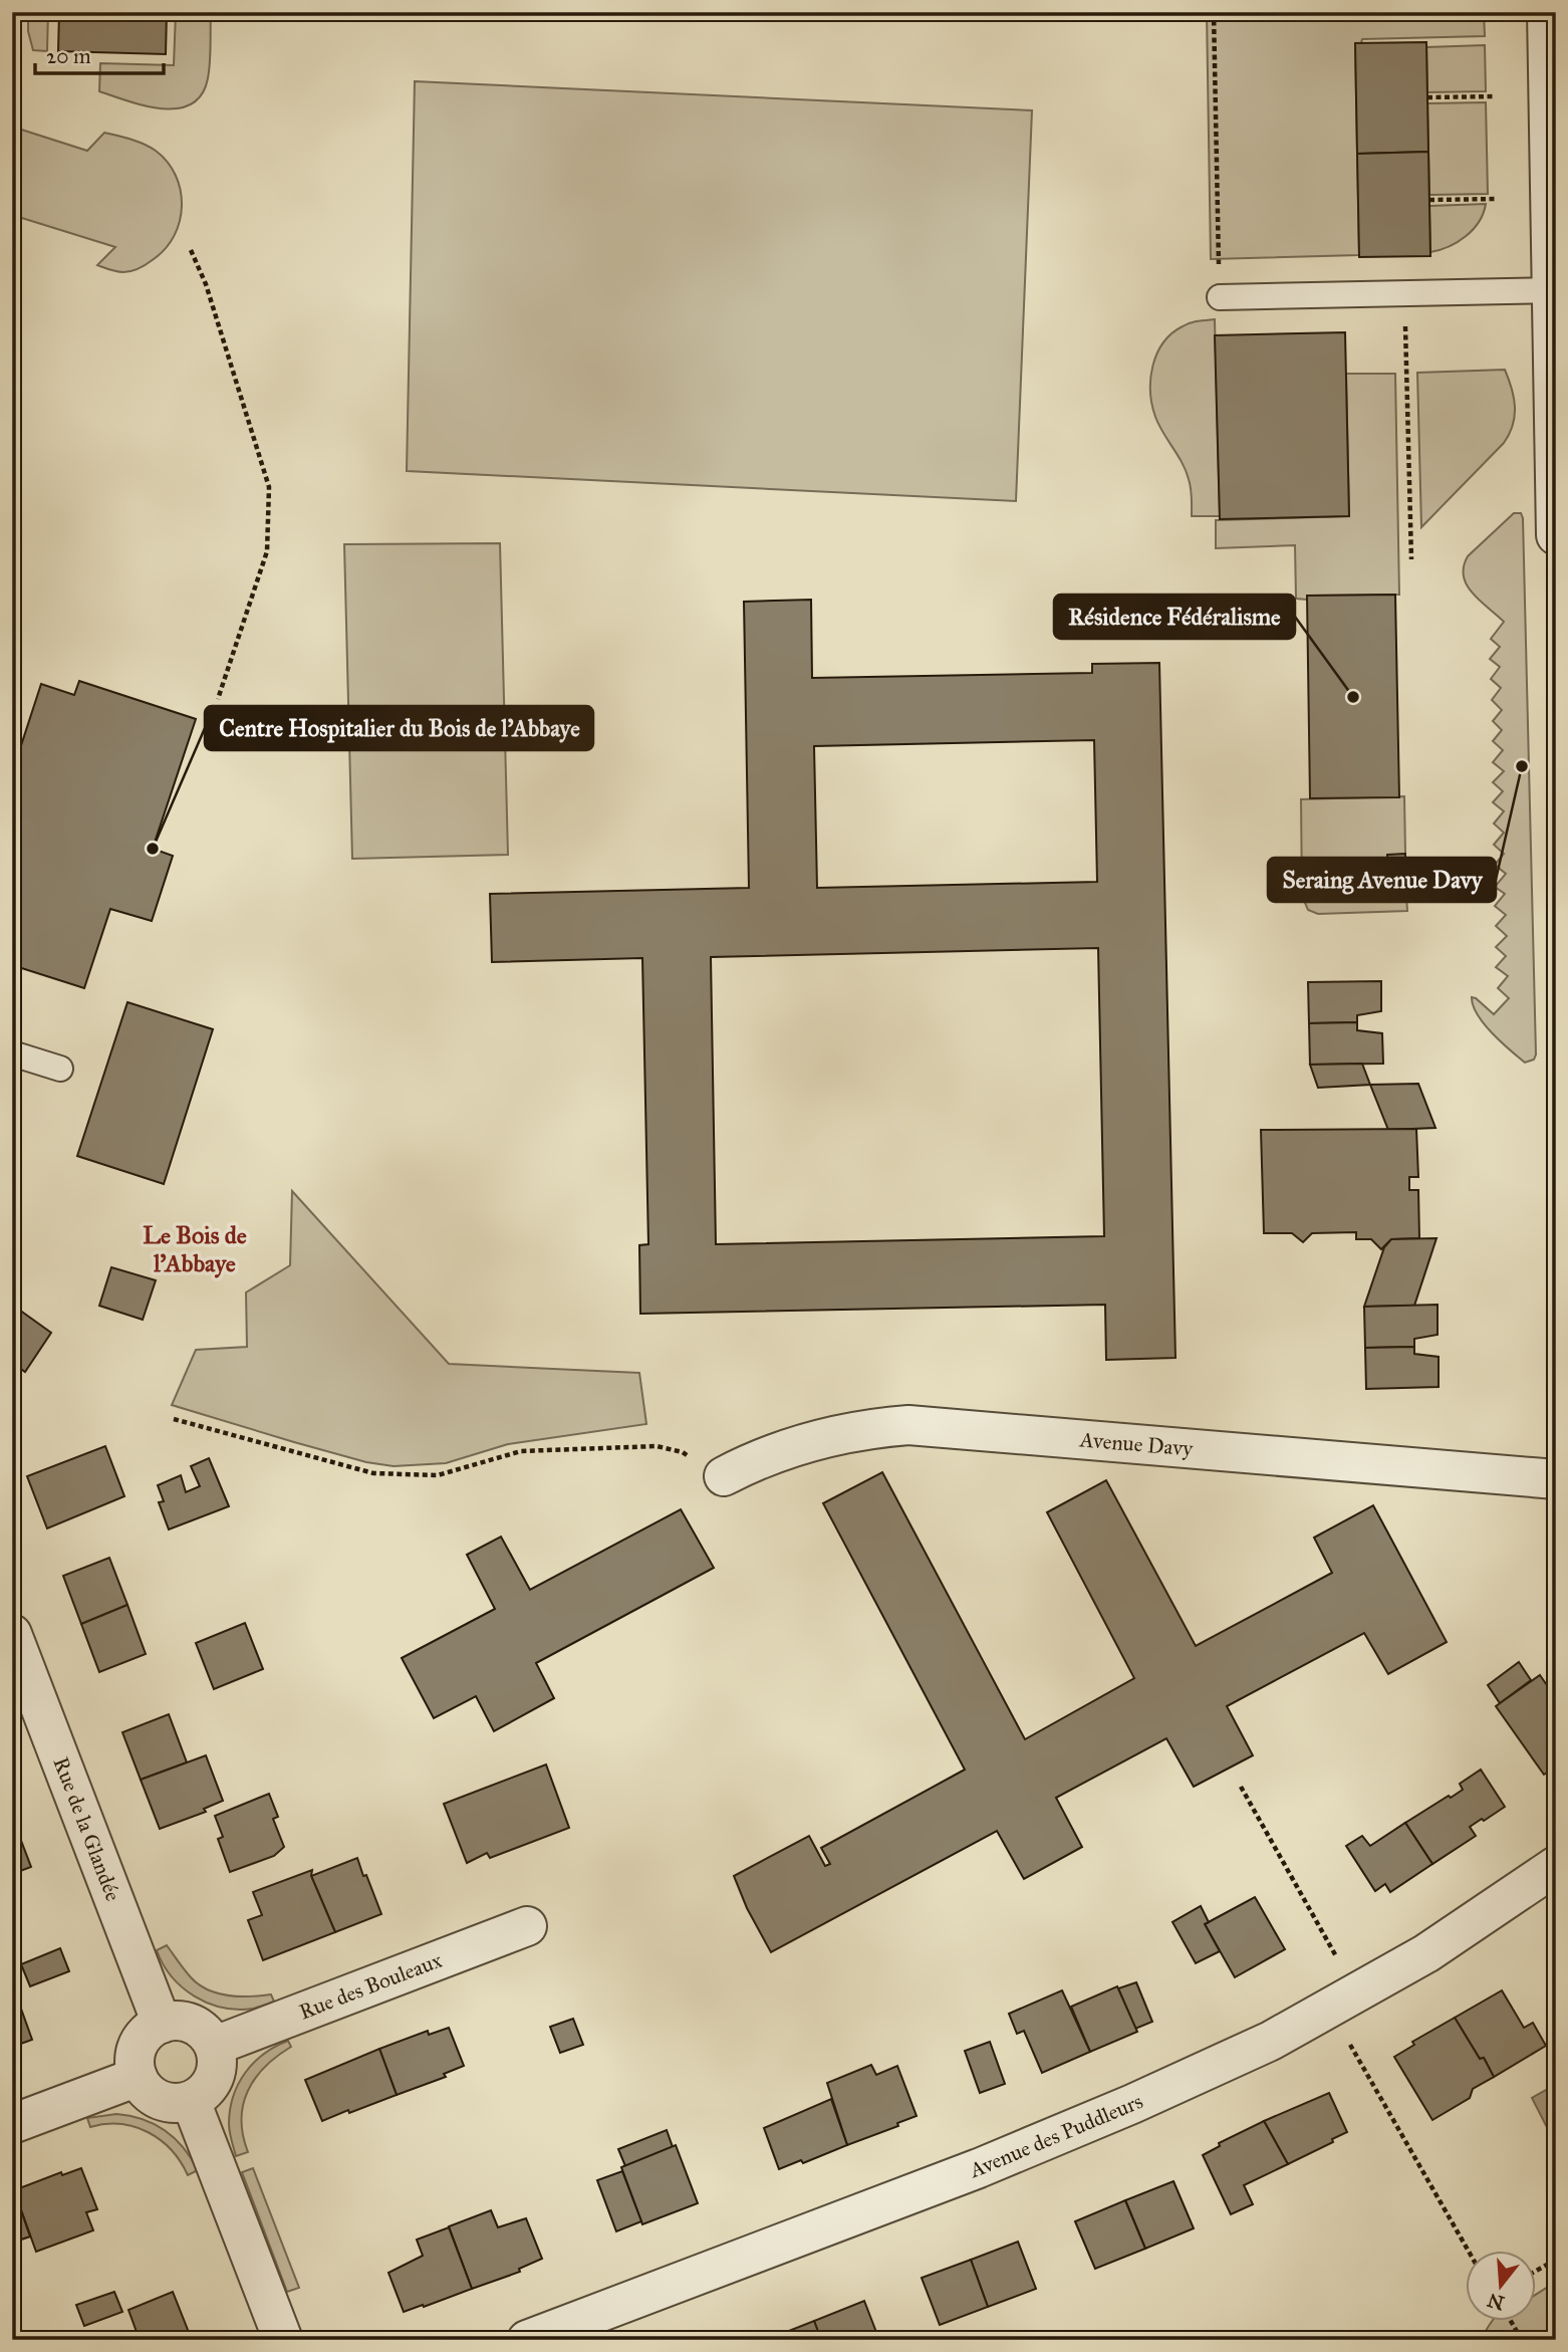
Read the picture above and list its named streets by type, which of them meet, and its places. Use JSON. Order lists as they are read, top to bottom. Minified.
{"streets":{"street":["Avenue Davy","Rue de la Glandée","Rue des Bouleaux","Avenue des Puddleurs"]},"crossings":[["Rue de la Glandée","Rue des Bouleaux"]],"districts":["Le Bois de l'Abbaye"],"places":["Résidence Fédéralisme","Seraing Avenue Davy","Centre Hospitalier du Bois de l'Abbaye"],"scale_bar":"20 m","north":"bottom"}
